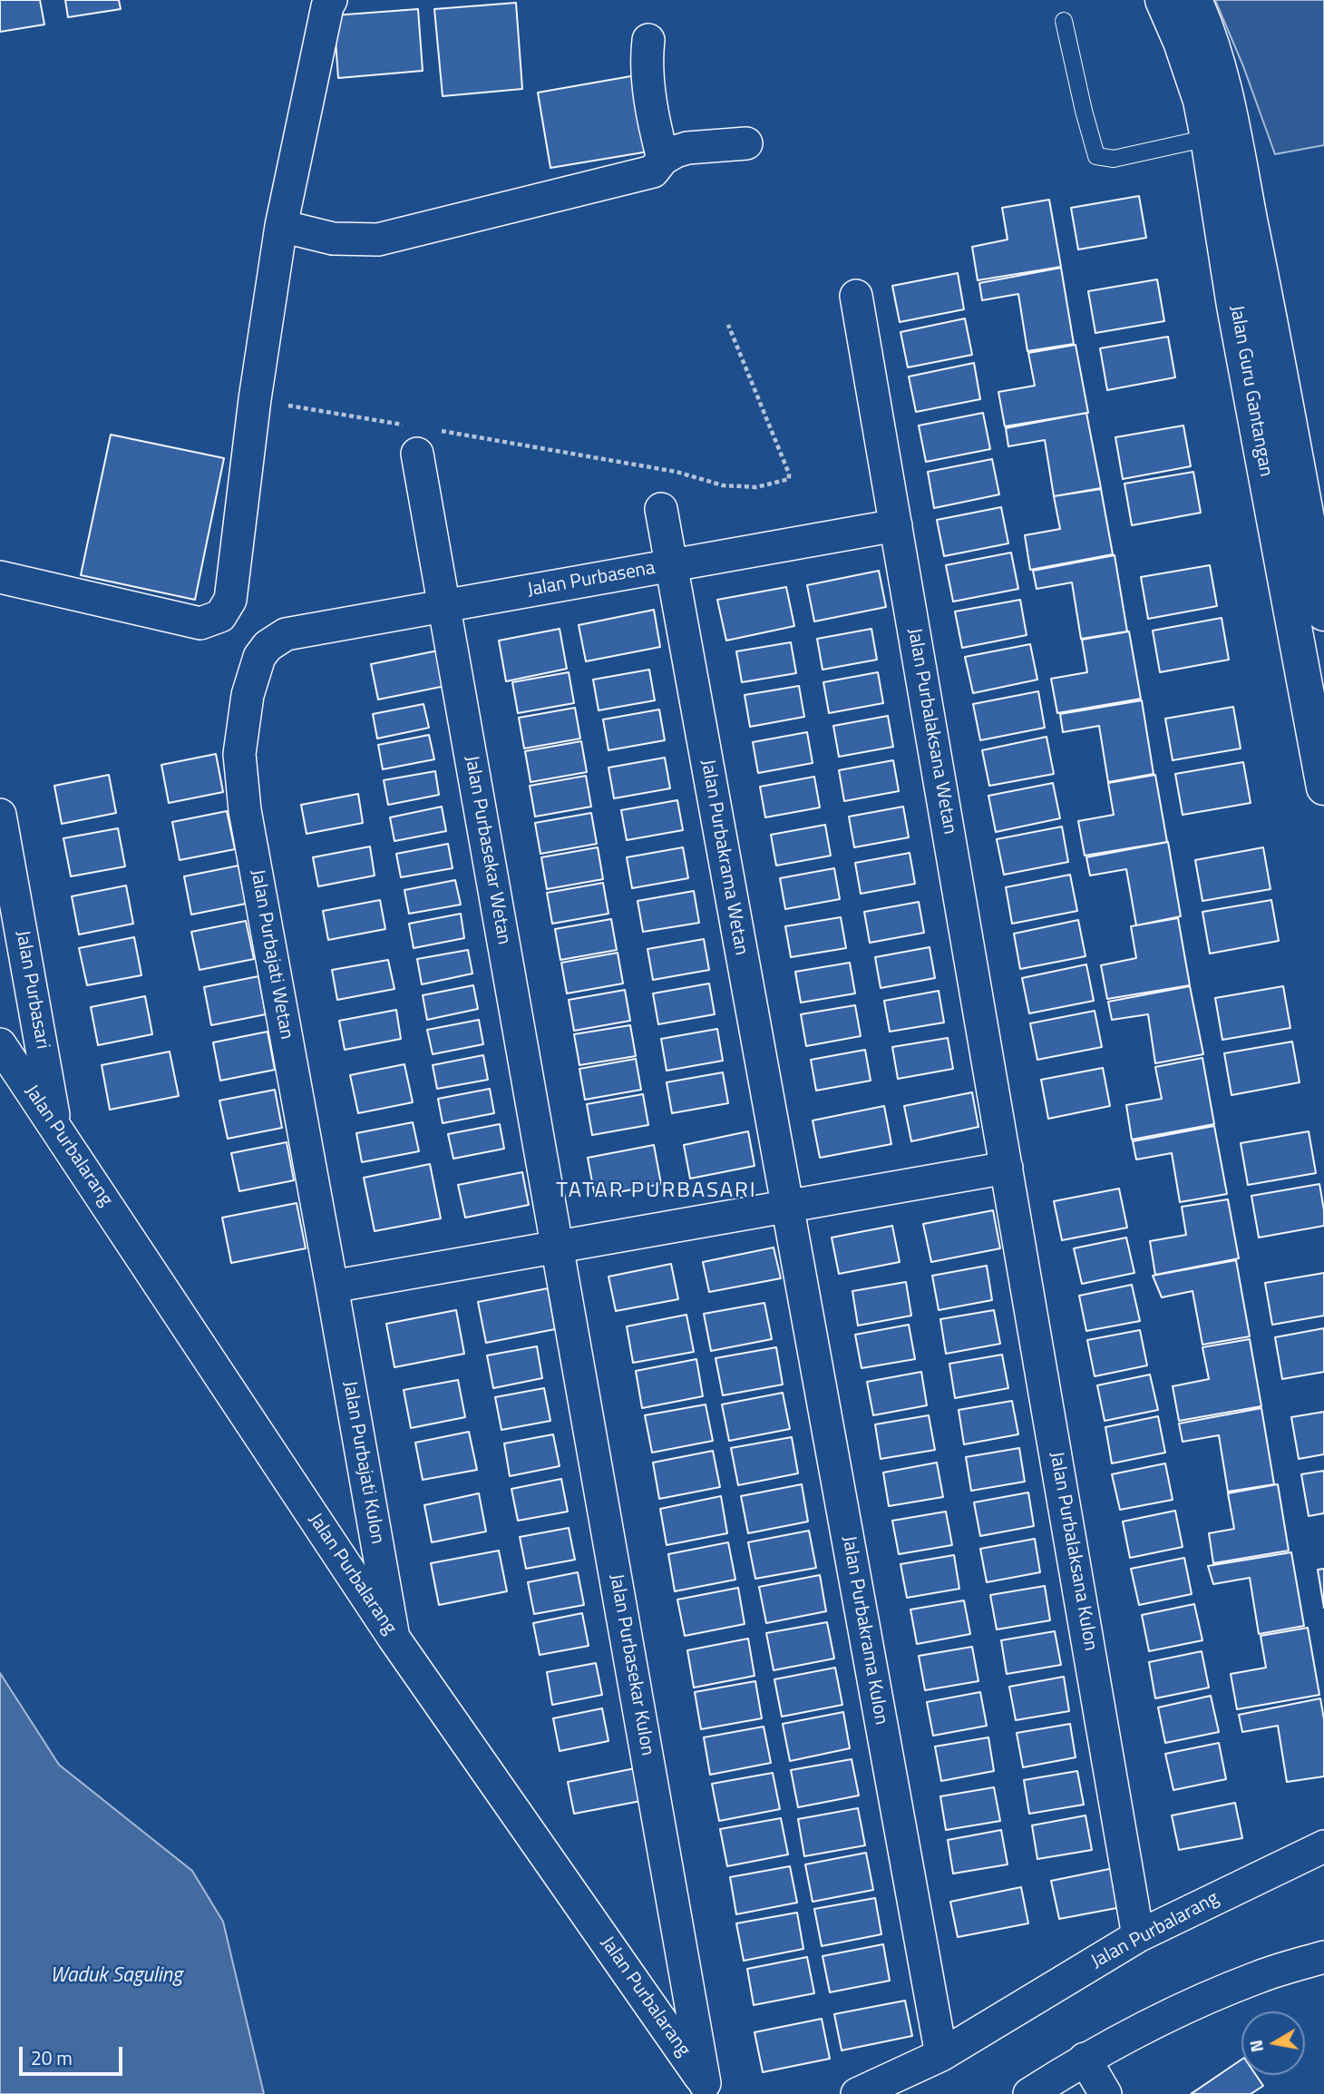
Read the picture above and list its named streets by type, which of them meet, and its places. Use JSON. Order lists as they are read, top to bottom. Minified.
{"streets":{"street":["Jalan Guru Gantangan","Jalan Purbasena","Jalan Purbalaksana Wetan","Jalan Purbasekar Wetan","Jalan Purbakrama Wetan","Jalan Purbajati Wetan","Jalan Purbasari","Jalan Purbalarang","Jalan Purbajati Kulon","Jalan Purbalaksana Kulon","Jalan Purbakrama Kulon","Jalan Purbasekar Kulon"]},"crossings":[["Jalan Purbasena","Jalan Purbalaksana Wetan"],["Jalan Purbasena","Jalan Purbasekar Wetan"],["Jalan Purbasena","Jalan Purbakrama Wetan"],["Jalan Purbasena","Jalan Purbajati Wetan"],["Jalan Purbalaksana Wetan","Jalan Purbalaksana Kulon"],["Jalan Purbasekar Wetan","Jalan Purbasekar Kulon"],["Jalan Purbakrama Wetan","Jalan Purbakrama Kulon"],["Jalan Purbajati Wetan","Jalan Purbajati Kulon"],["Jalan Purbasari","Jalan Purbalarang"],["Jalan Purbalarang","Jalan Purbajati Kulon"],["Jalan Purbalarang","Jalan Purbalaksana Kulon"],["Jalan Purbalarang","Jalan Purbakrama Kulon"],["Jalan Purbalarang","Jalan Purbasekar Kulon"]],"districts":["TATAR PURBASARI"],"water":["Waduk Saguling"],"scale_bar":"20 m","north":"left"}
